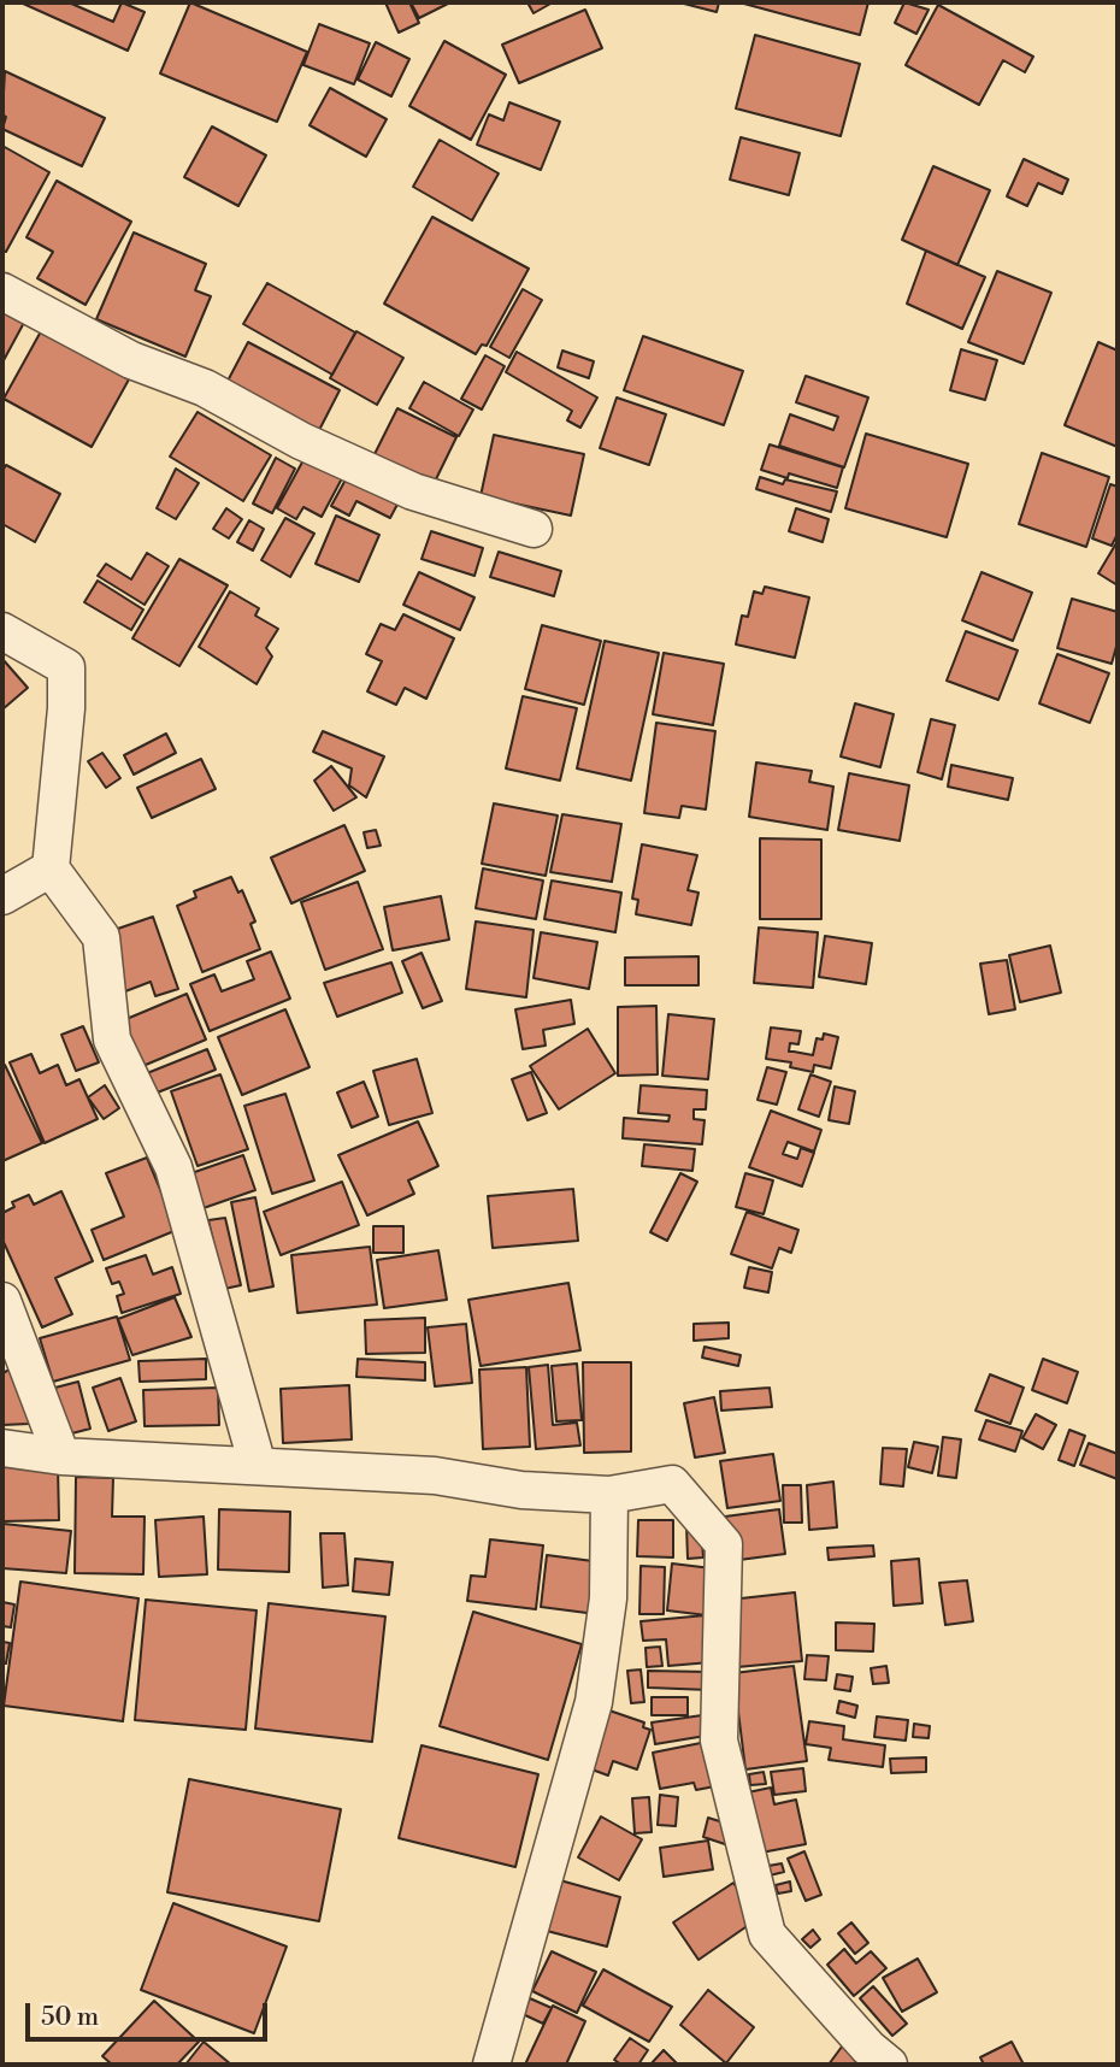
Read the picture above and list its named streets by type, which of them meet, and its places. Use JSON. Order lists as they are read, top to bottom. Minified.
{"scale_bar":"50 m"}
